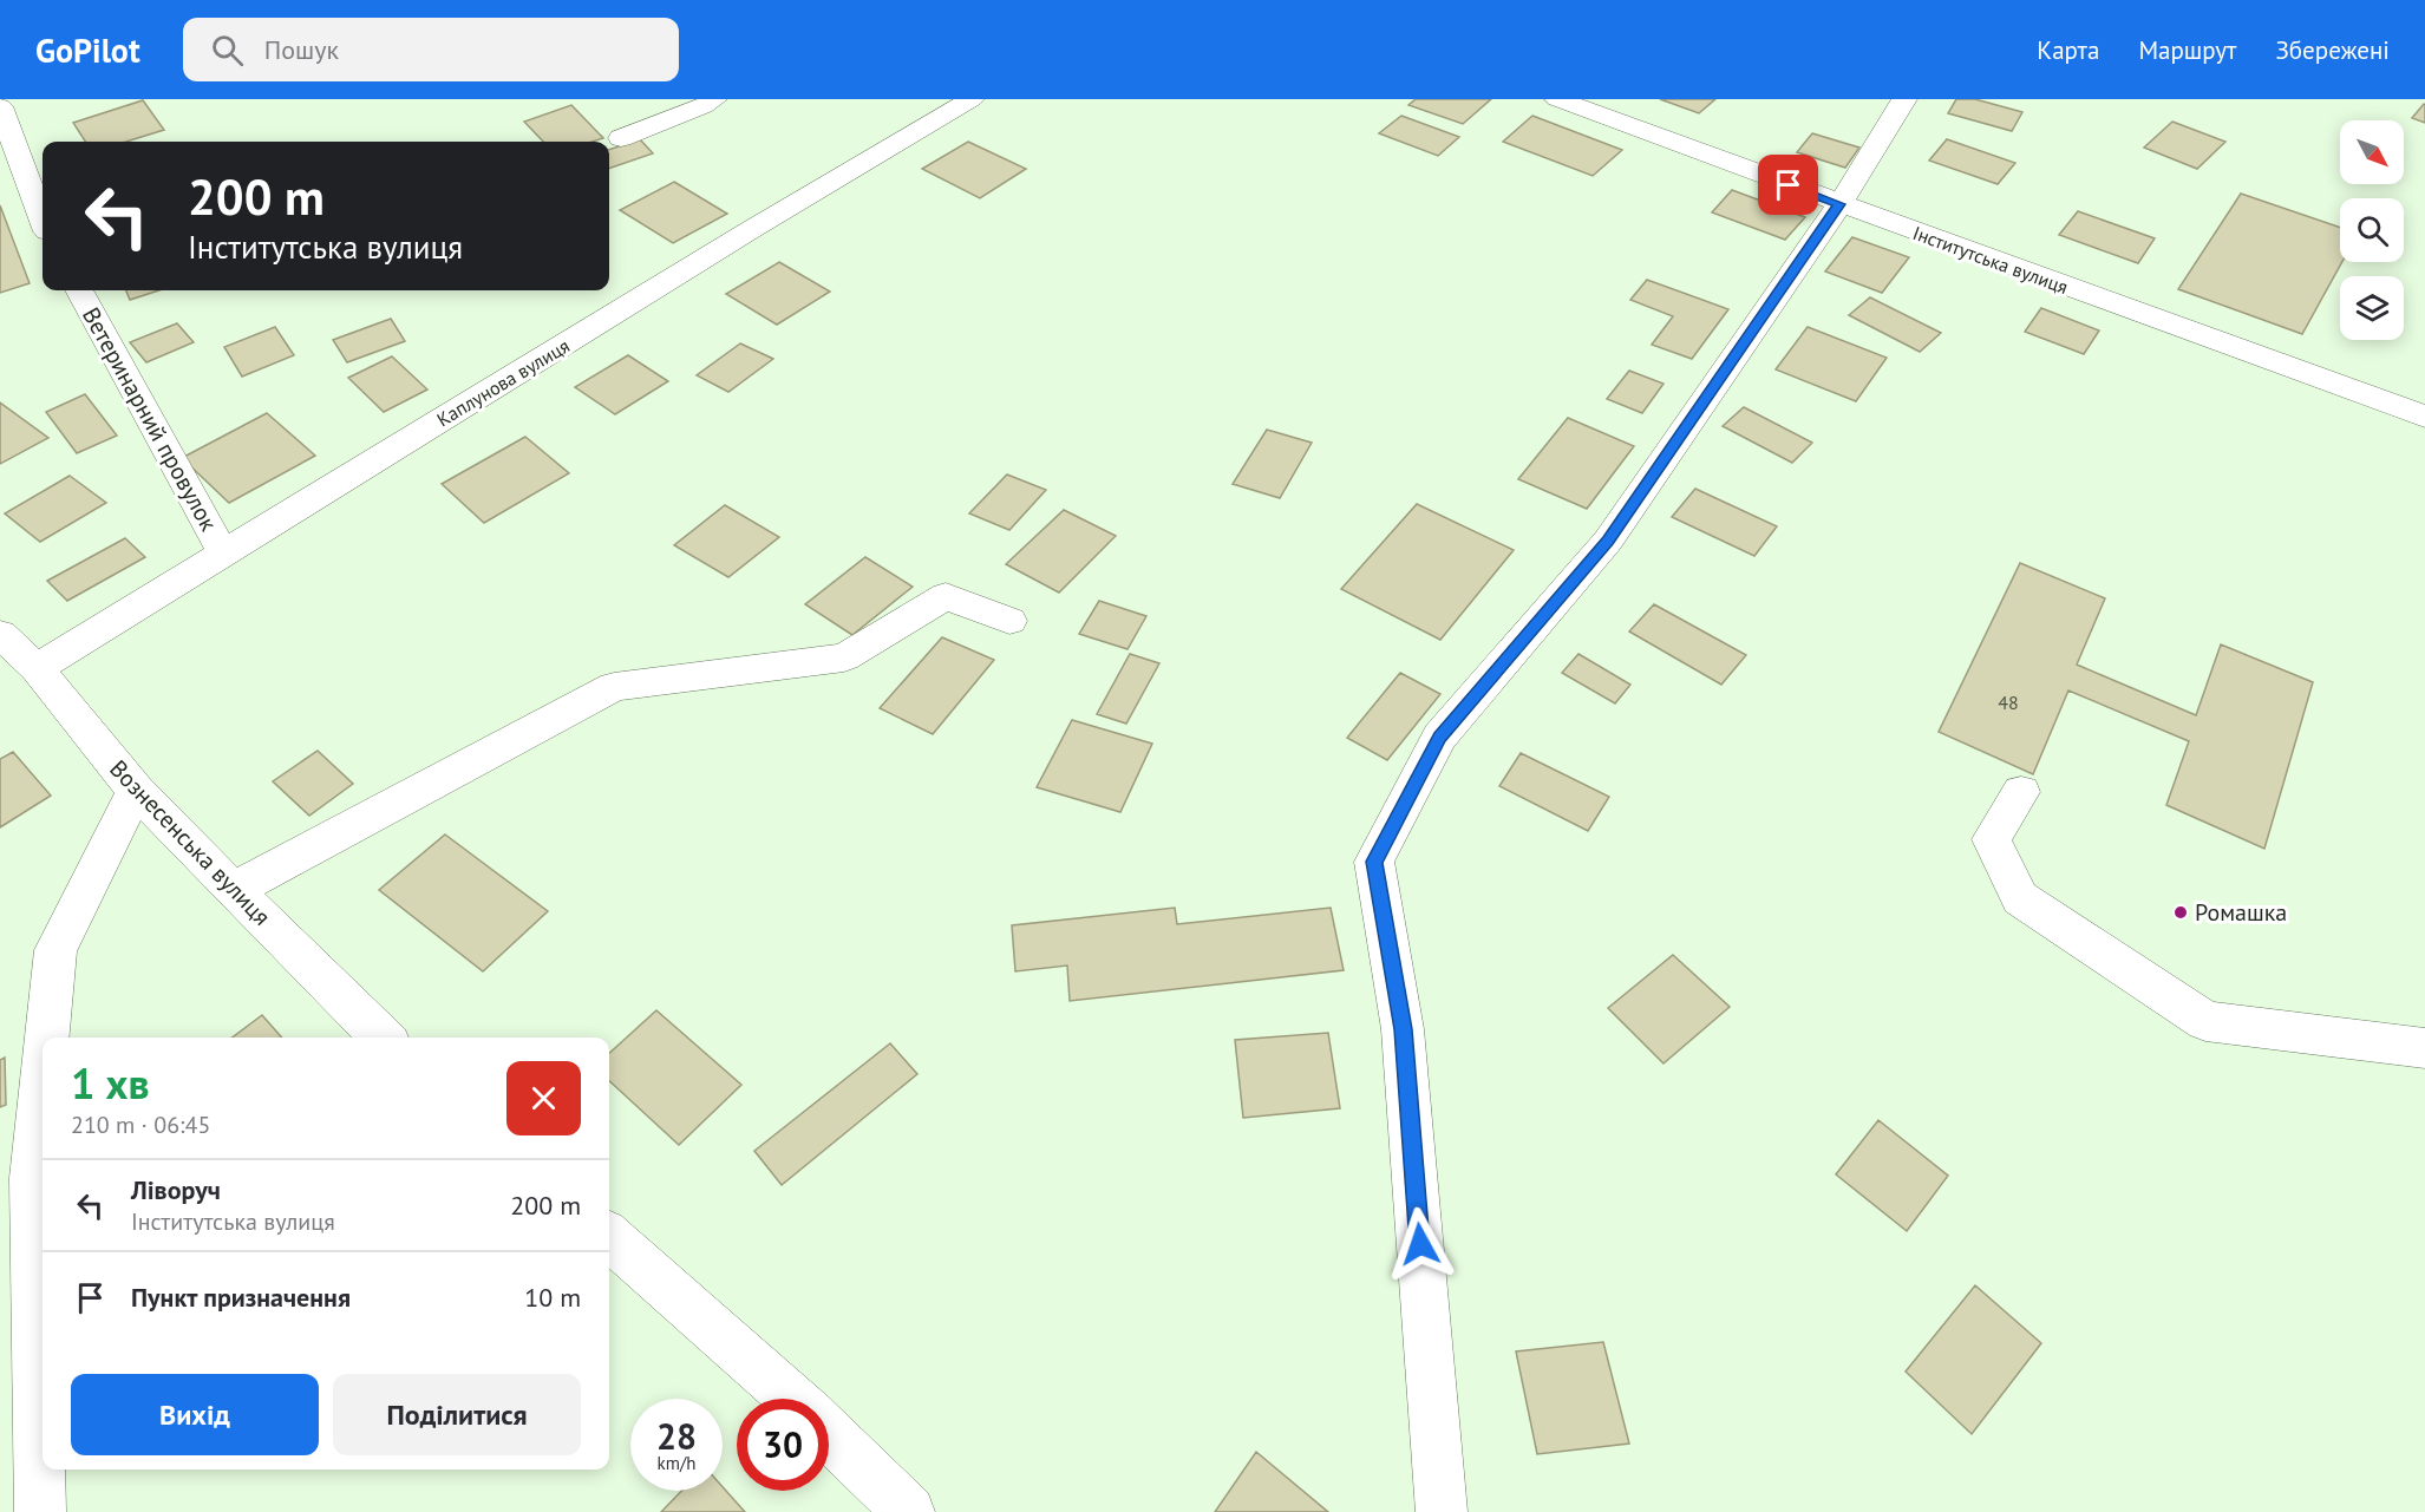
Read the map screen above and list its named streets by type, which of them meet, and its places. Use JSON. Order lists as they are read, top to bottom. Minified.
{"streets":{"street":["Інститутська вулиця","Каплунова вулиця","Ветеринарний провулок","Вознесенська вулиця"]},"crossings":[["Каплунова вулиця","Ветеринарний провулок"],["Каплунова вулиця","Вознесенська вулиця"]],"places":["Ромашка"],"house_numbers":["48"],"north":"bottom right","page":{"header":"GoPilot","search":"Пошук","nav":["Карта","Маршрут","Збережені"],"turn":["200 m","Інститутська вулиця"],"heading":["1 хв","210 m · 06:45"],"list":[{"name":"Ліворуч","note":"Інститутська вулиця","value":"200 m"},{"name":"Пункт призначення","value":"10 m"}],"buttons":["Вихід","Поділитися"],"speed":"28 km/h","limit":"30"}}
